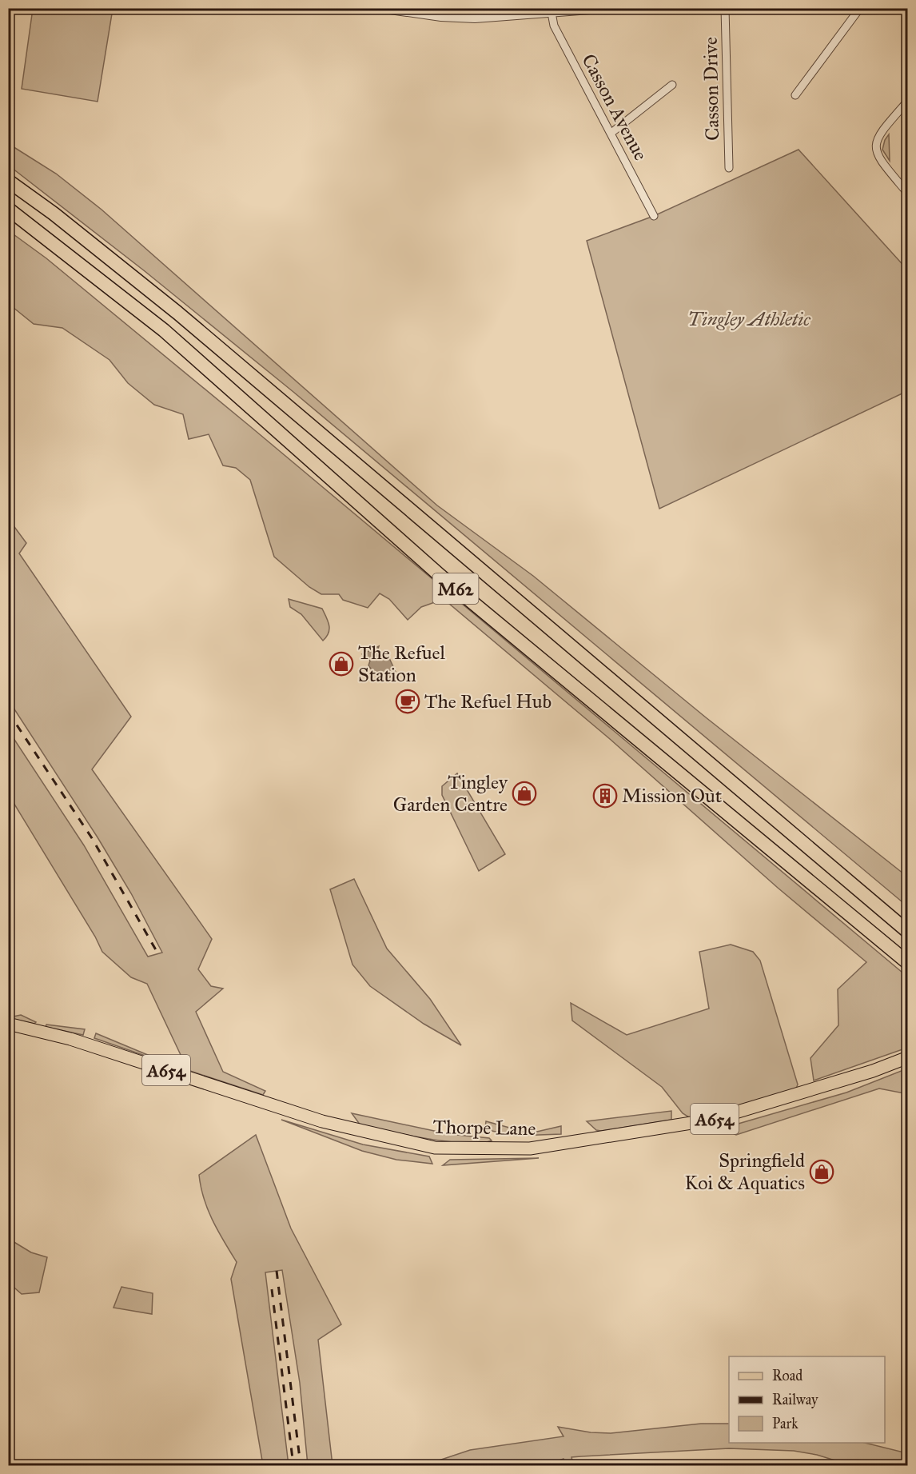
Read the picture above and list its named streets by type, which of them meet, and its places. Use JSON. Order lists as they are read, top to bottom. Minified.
{"streets":{"highway":["M62"],"main road":["A654","Thorpe Lane"],"street":["Casson Drive","Casson Avenue"]},"parks":["Tingley Athletic"],"places":{"shop":["The Refuel Station","Tingley Garden Centre","Springfield Koi & Aquatics"],"cafe":["The Refuel Hub"],"building":["Mission Out"]},"legend":["Road","Railway","Park"]}
